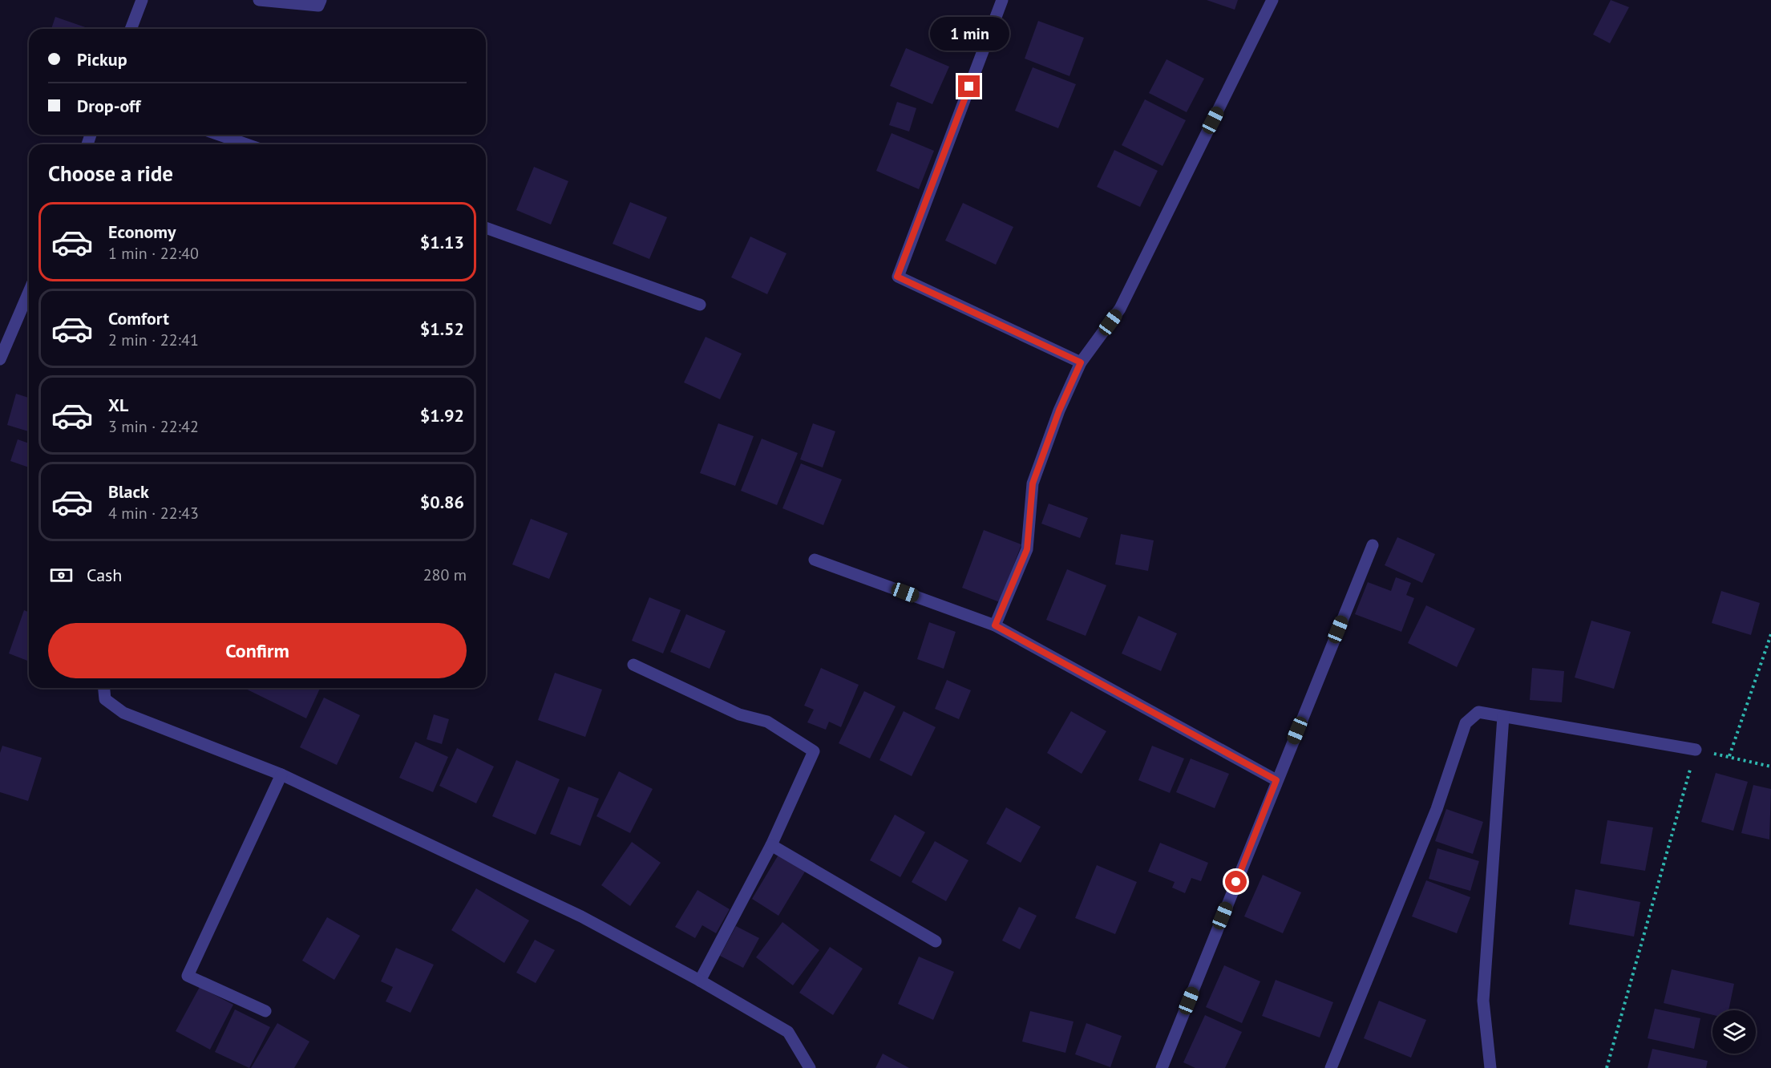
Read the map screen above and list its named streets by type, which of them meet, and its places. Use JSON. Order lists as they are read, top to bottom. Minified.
{"page":{"bubble":"1 min","banner":["Pickup","Drop-off"],"heading":"Choose a ride","list":[{"name":"Economy","note":"1 min · 22:40","value":"$1.13"},{"name":"Comfort","note":"2 min · 22:41","value":"$1.52"},{"name":"XL","note":"3 min · 22:42","value":"$1.92"},{"name":"Black","note":"4 min · 22:43","value":"$0.86"}],"pay":["Cash","280 m"],"buttons":"Confirm"}}
